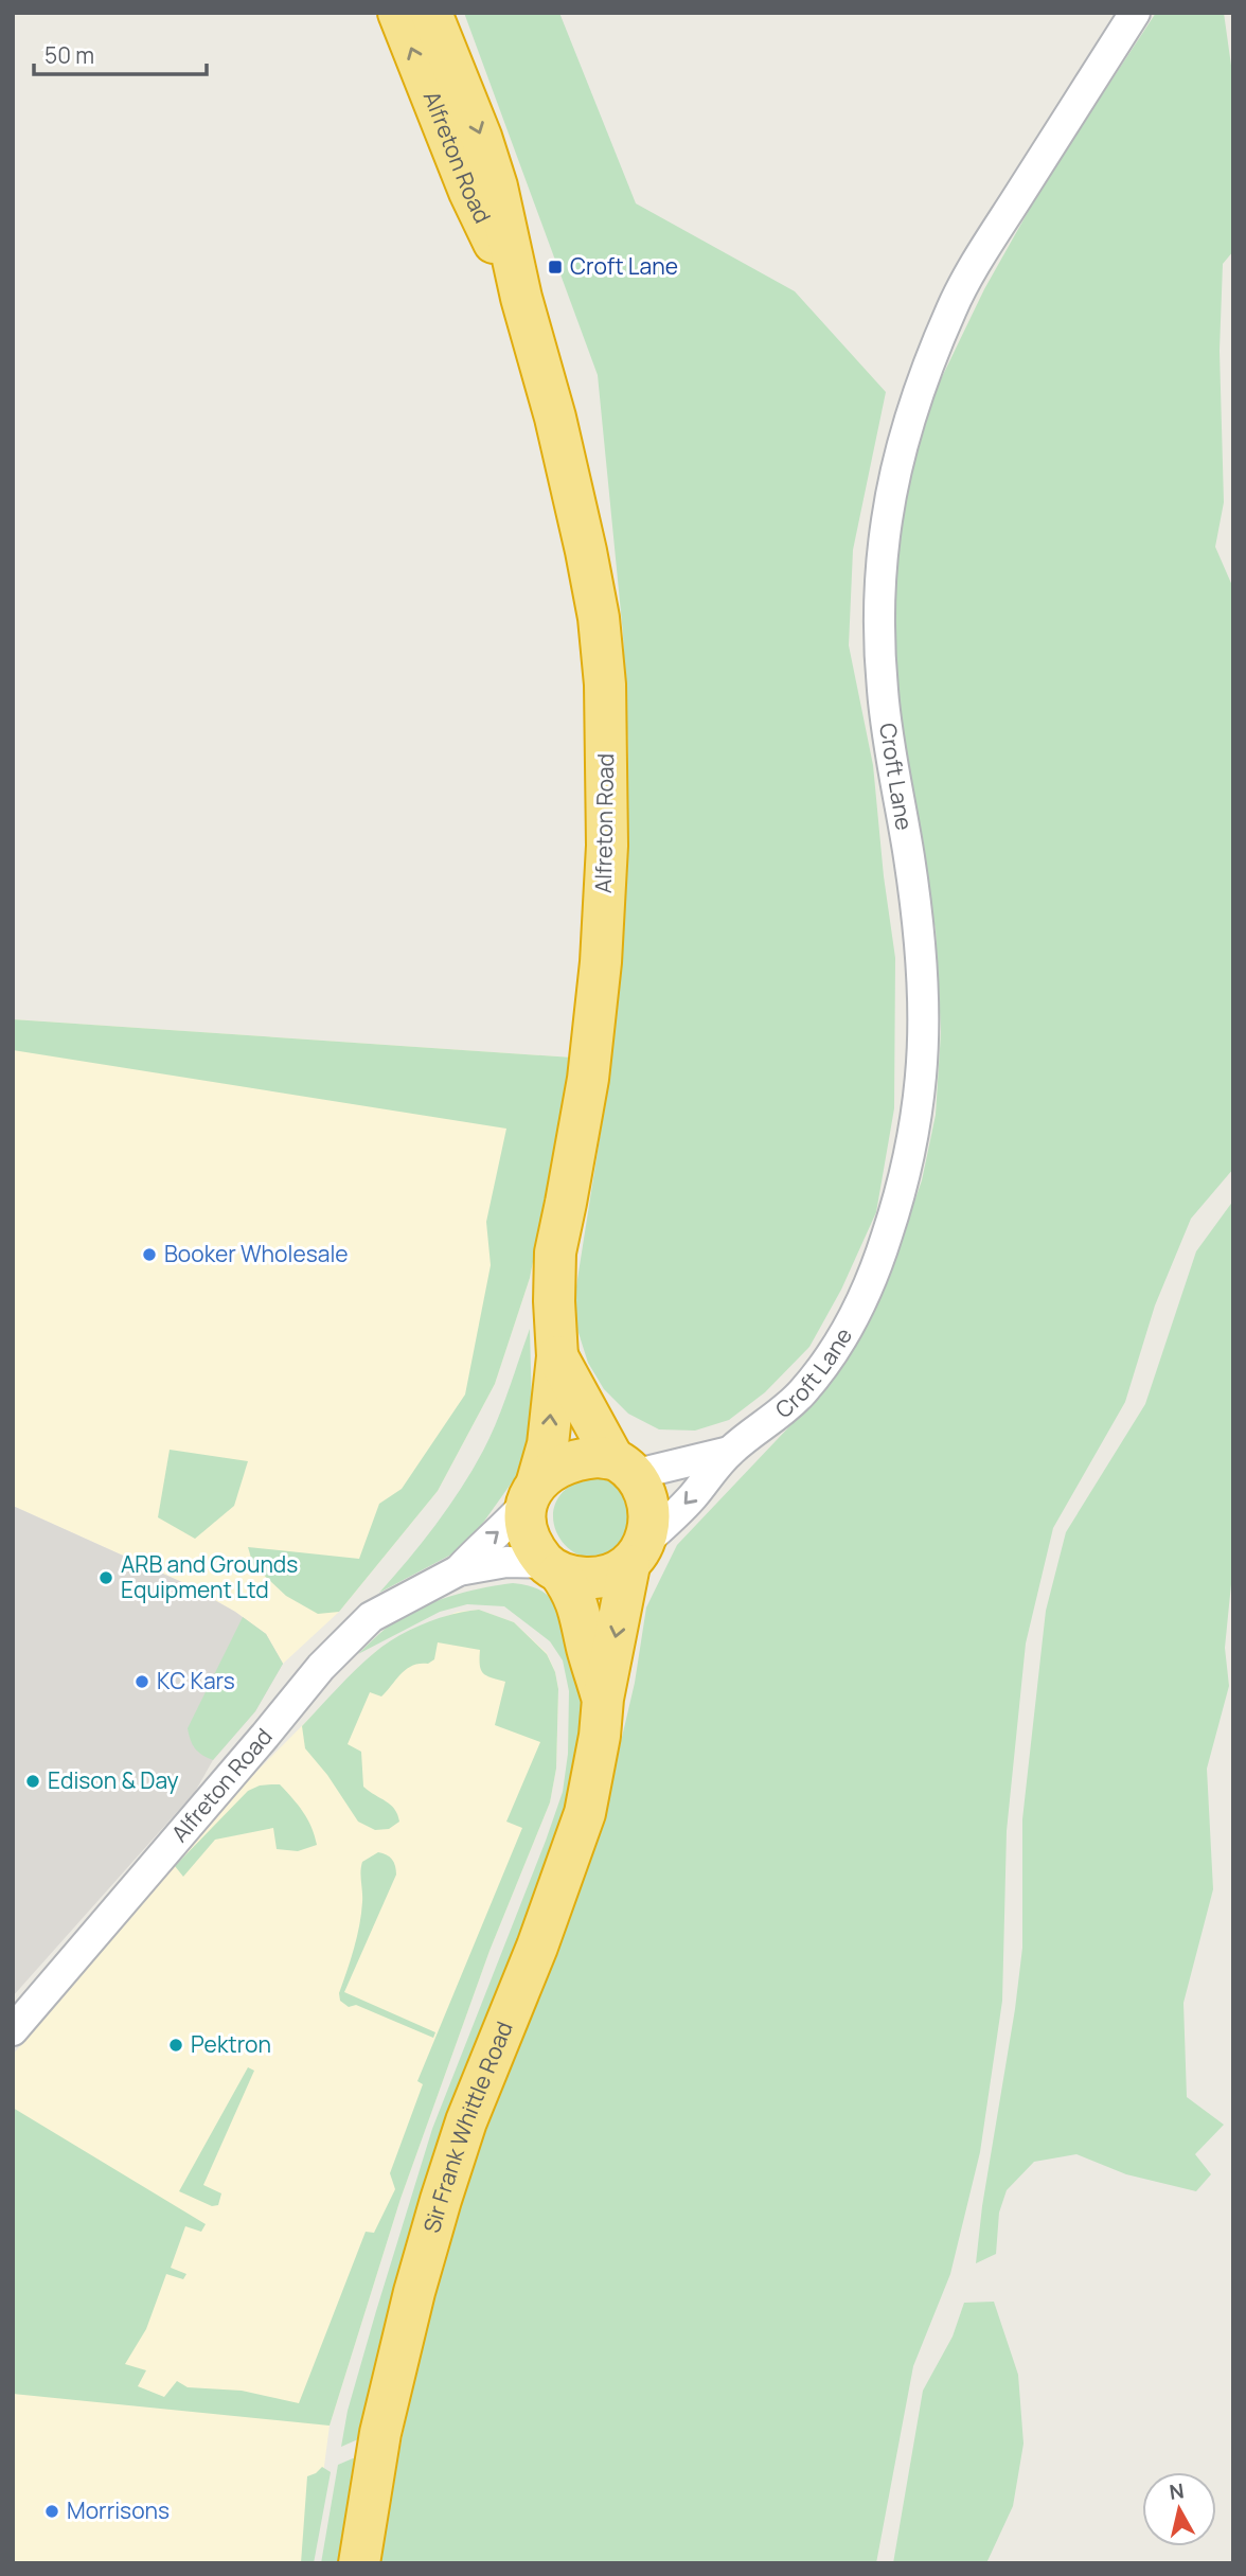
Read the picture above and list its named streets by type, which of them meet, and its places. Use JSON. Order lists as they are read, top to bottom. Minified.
{"streets":{"highway":["Alfreton Road","Sir Frank Whittle Road"],"street":["Croft Lane"]},"crossings":[["Alfreton Road","Croft Lane"],["Alfreton Road","Sir Frank Whittle Road"],["Croft Lane","Sir Frank Whittle Road"]],"places":{"transit":["Croft Lane"],"other":["Booker Wholesale","ARB and Grounds Equipment Ltd","KC Kars","Edison & Day","Pektron","Morrisons"]},"scale_bar":"50 m","north":"top"}
